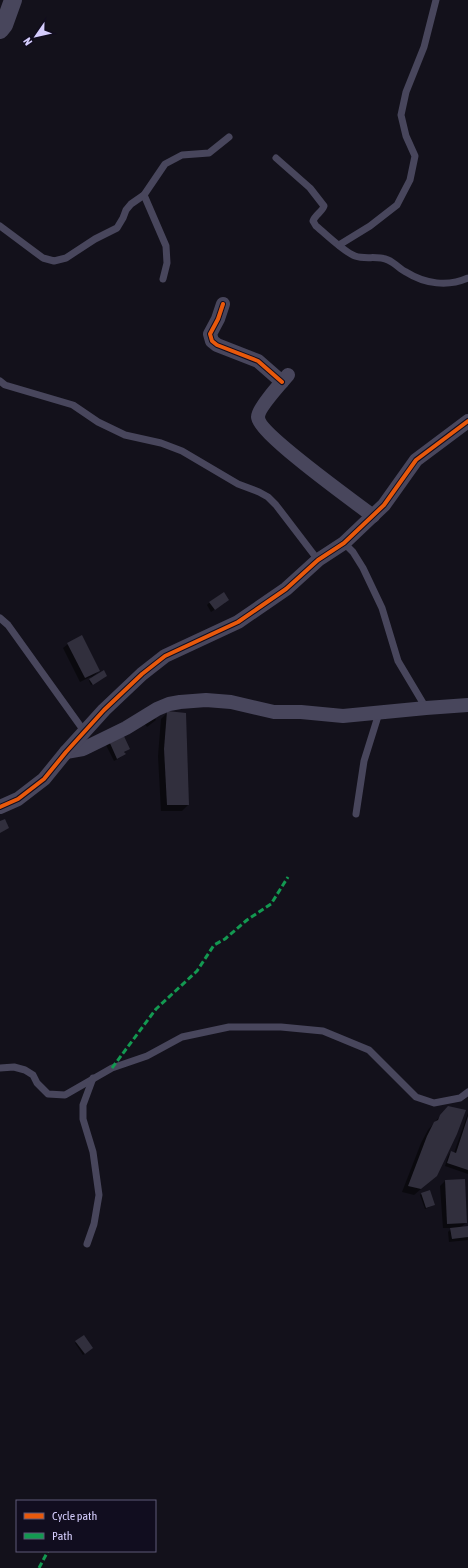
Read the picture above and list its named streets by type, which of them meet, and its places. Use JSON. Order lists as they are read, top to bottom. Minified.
{"legend":["Cycle path","Path"],"north":"bottom left"}
